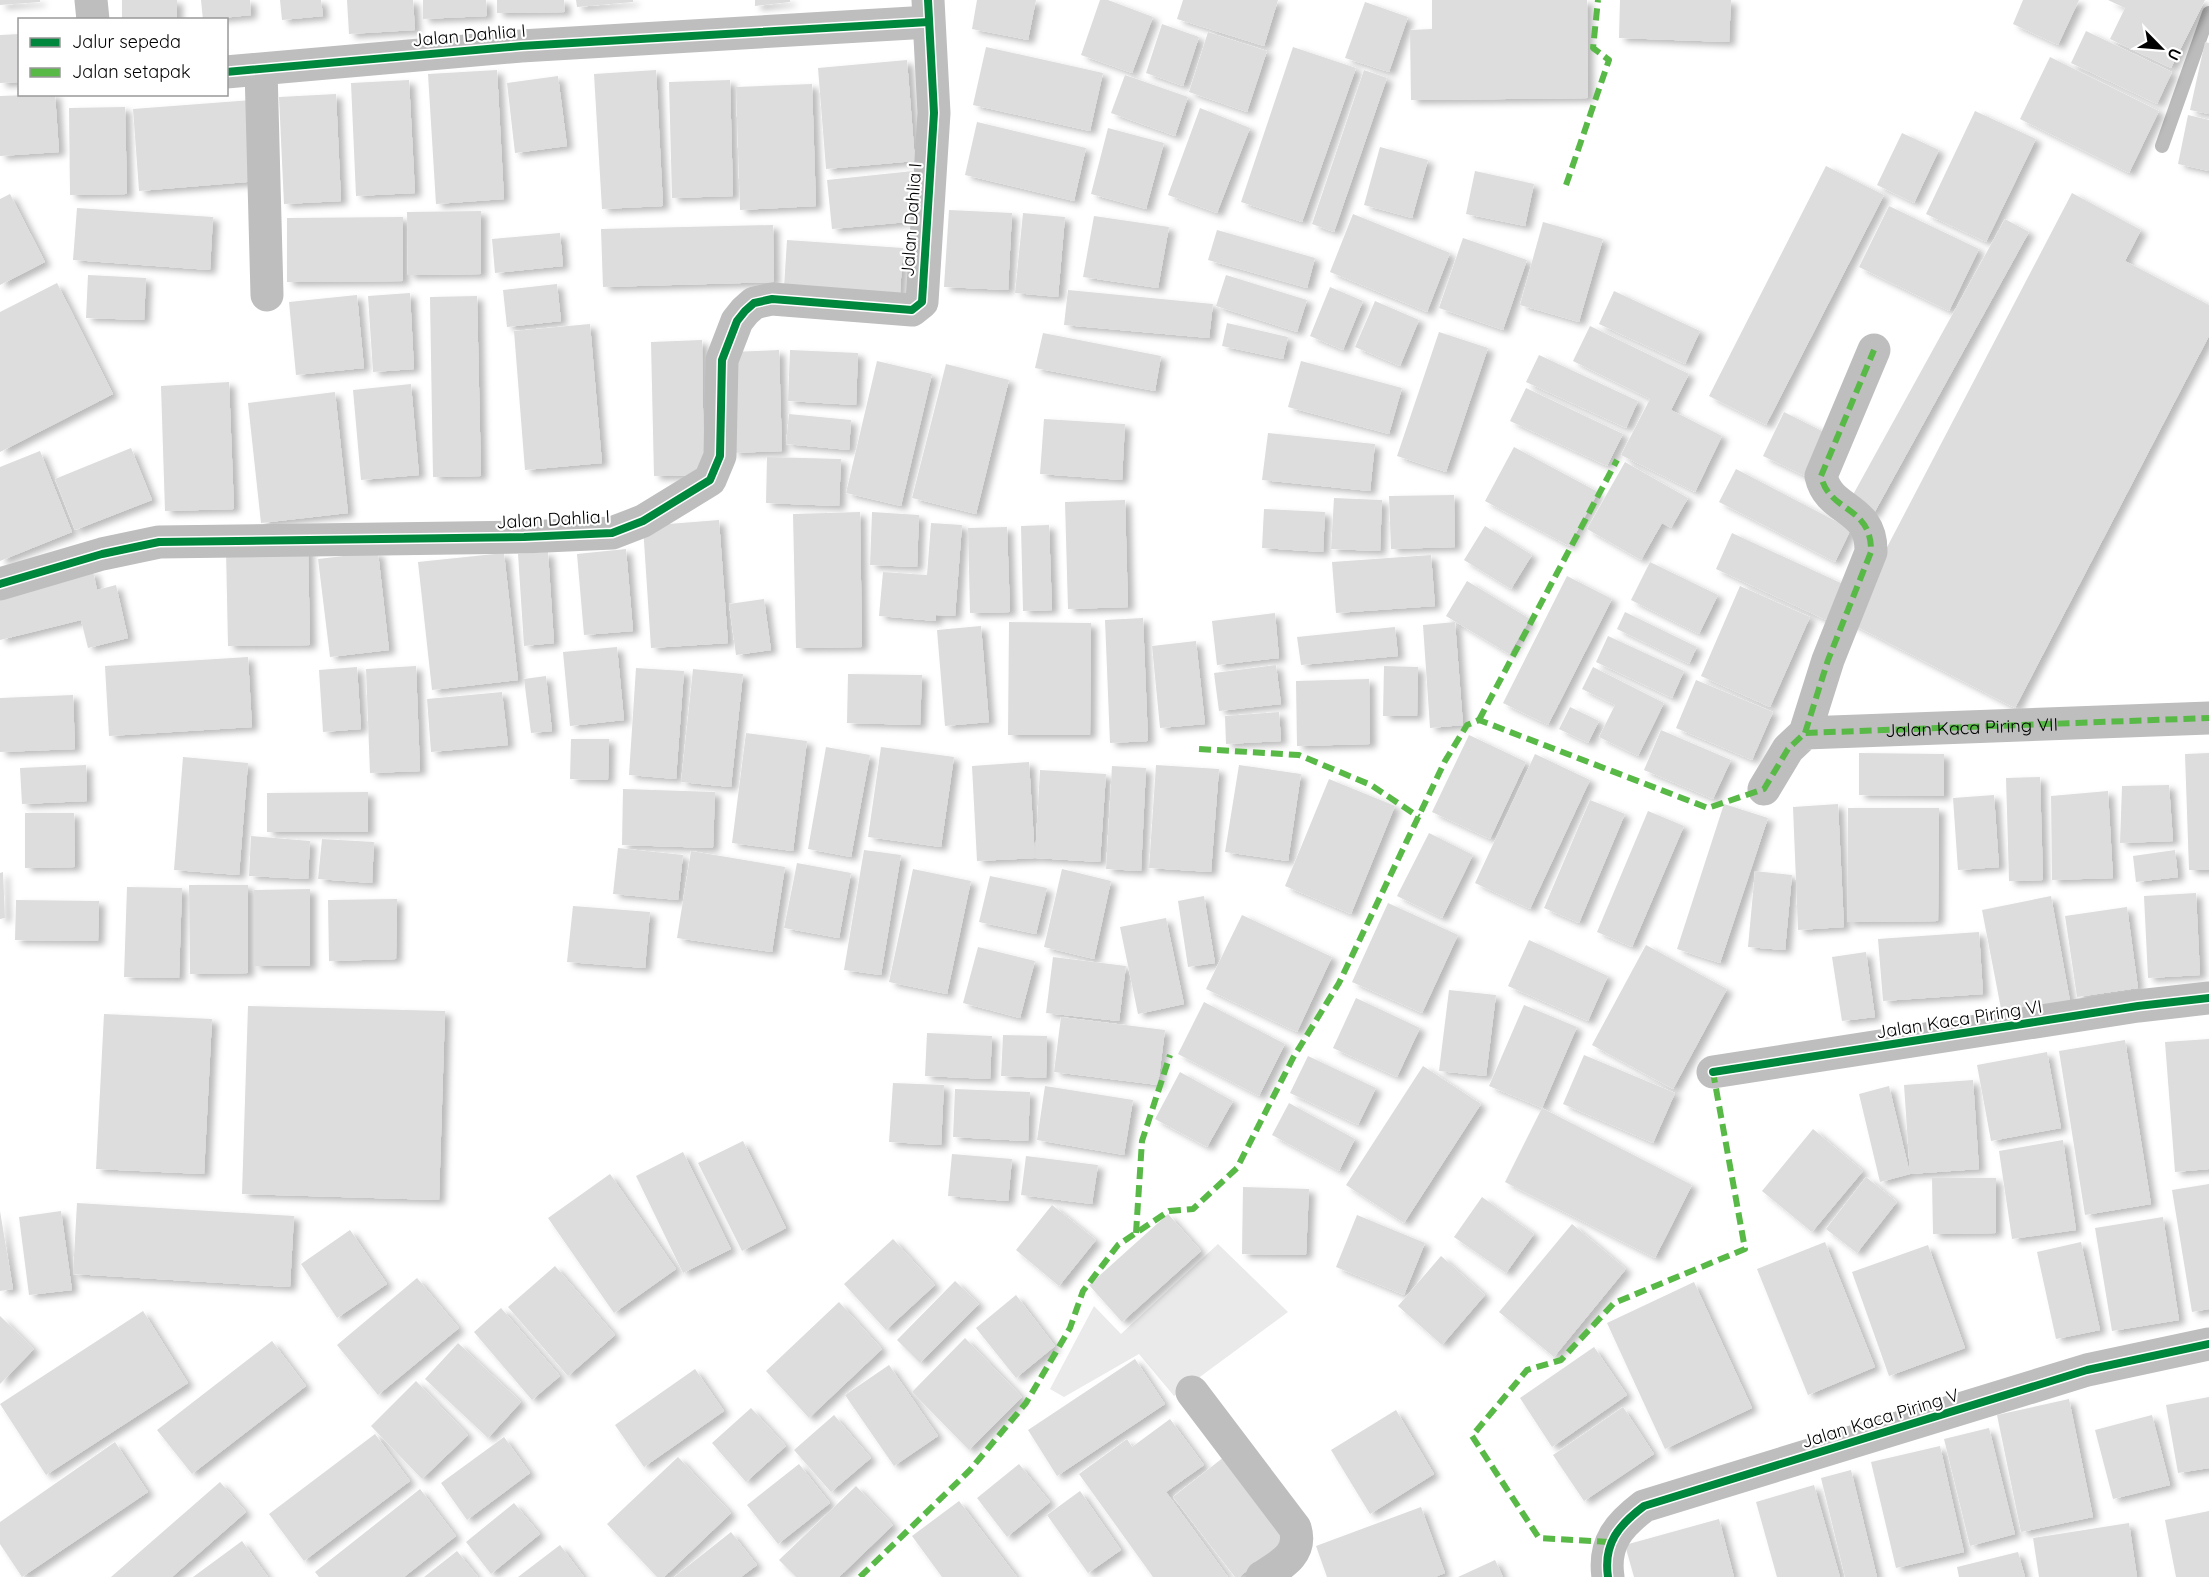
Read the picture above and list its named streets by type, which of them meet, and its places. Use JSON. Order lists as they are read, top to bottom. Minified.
{"streets":{"street":["Jalan Dahlia I","Jalan Kaca Piring VII","Jalan Kaca Piring VI","Jalan Kaca Piring V"]},"legend":["Jalur sepeda","Jalan setapak"],"north":"bottom right"}
